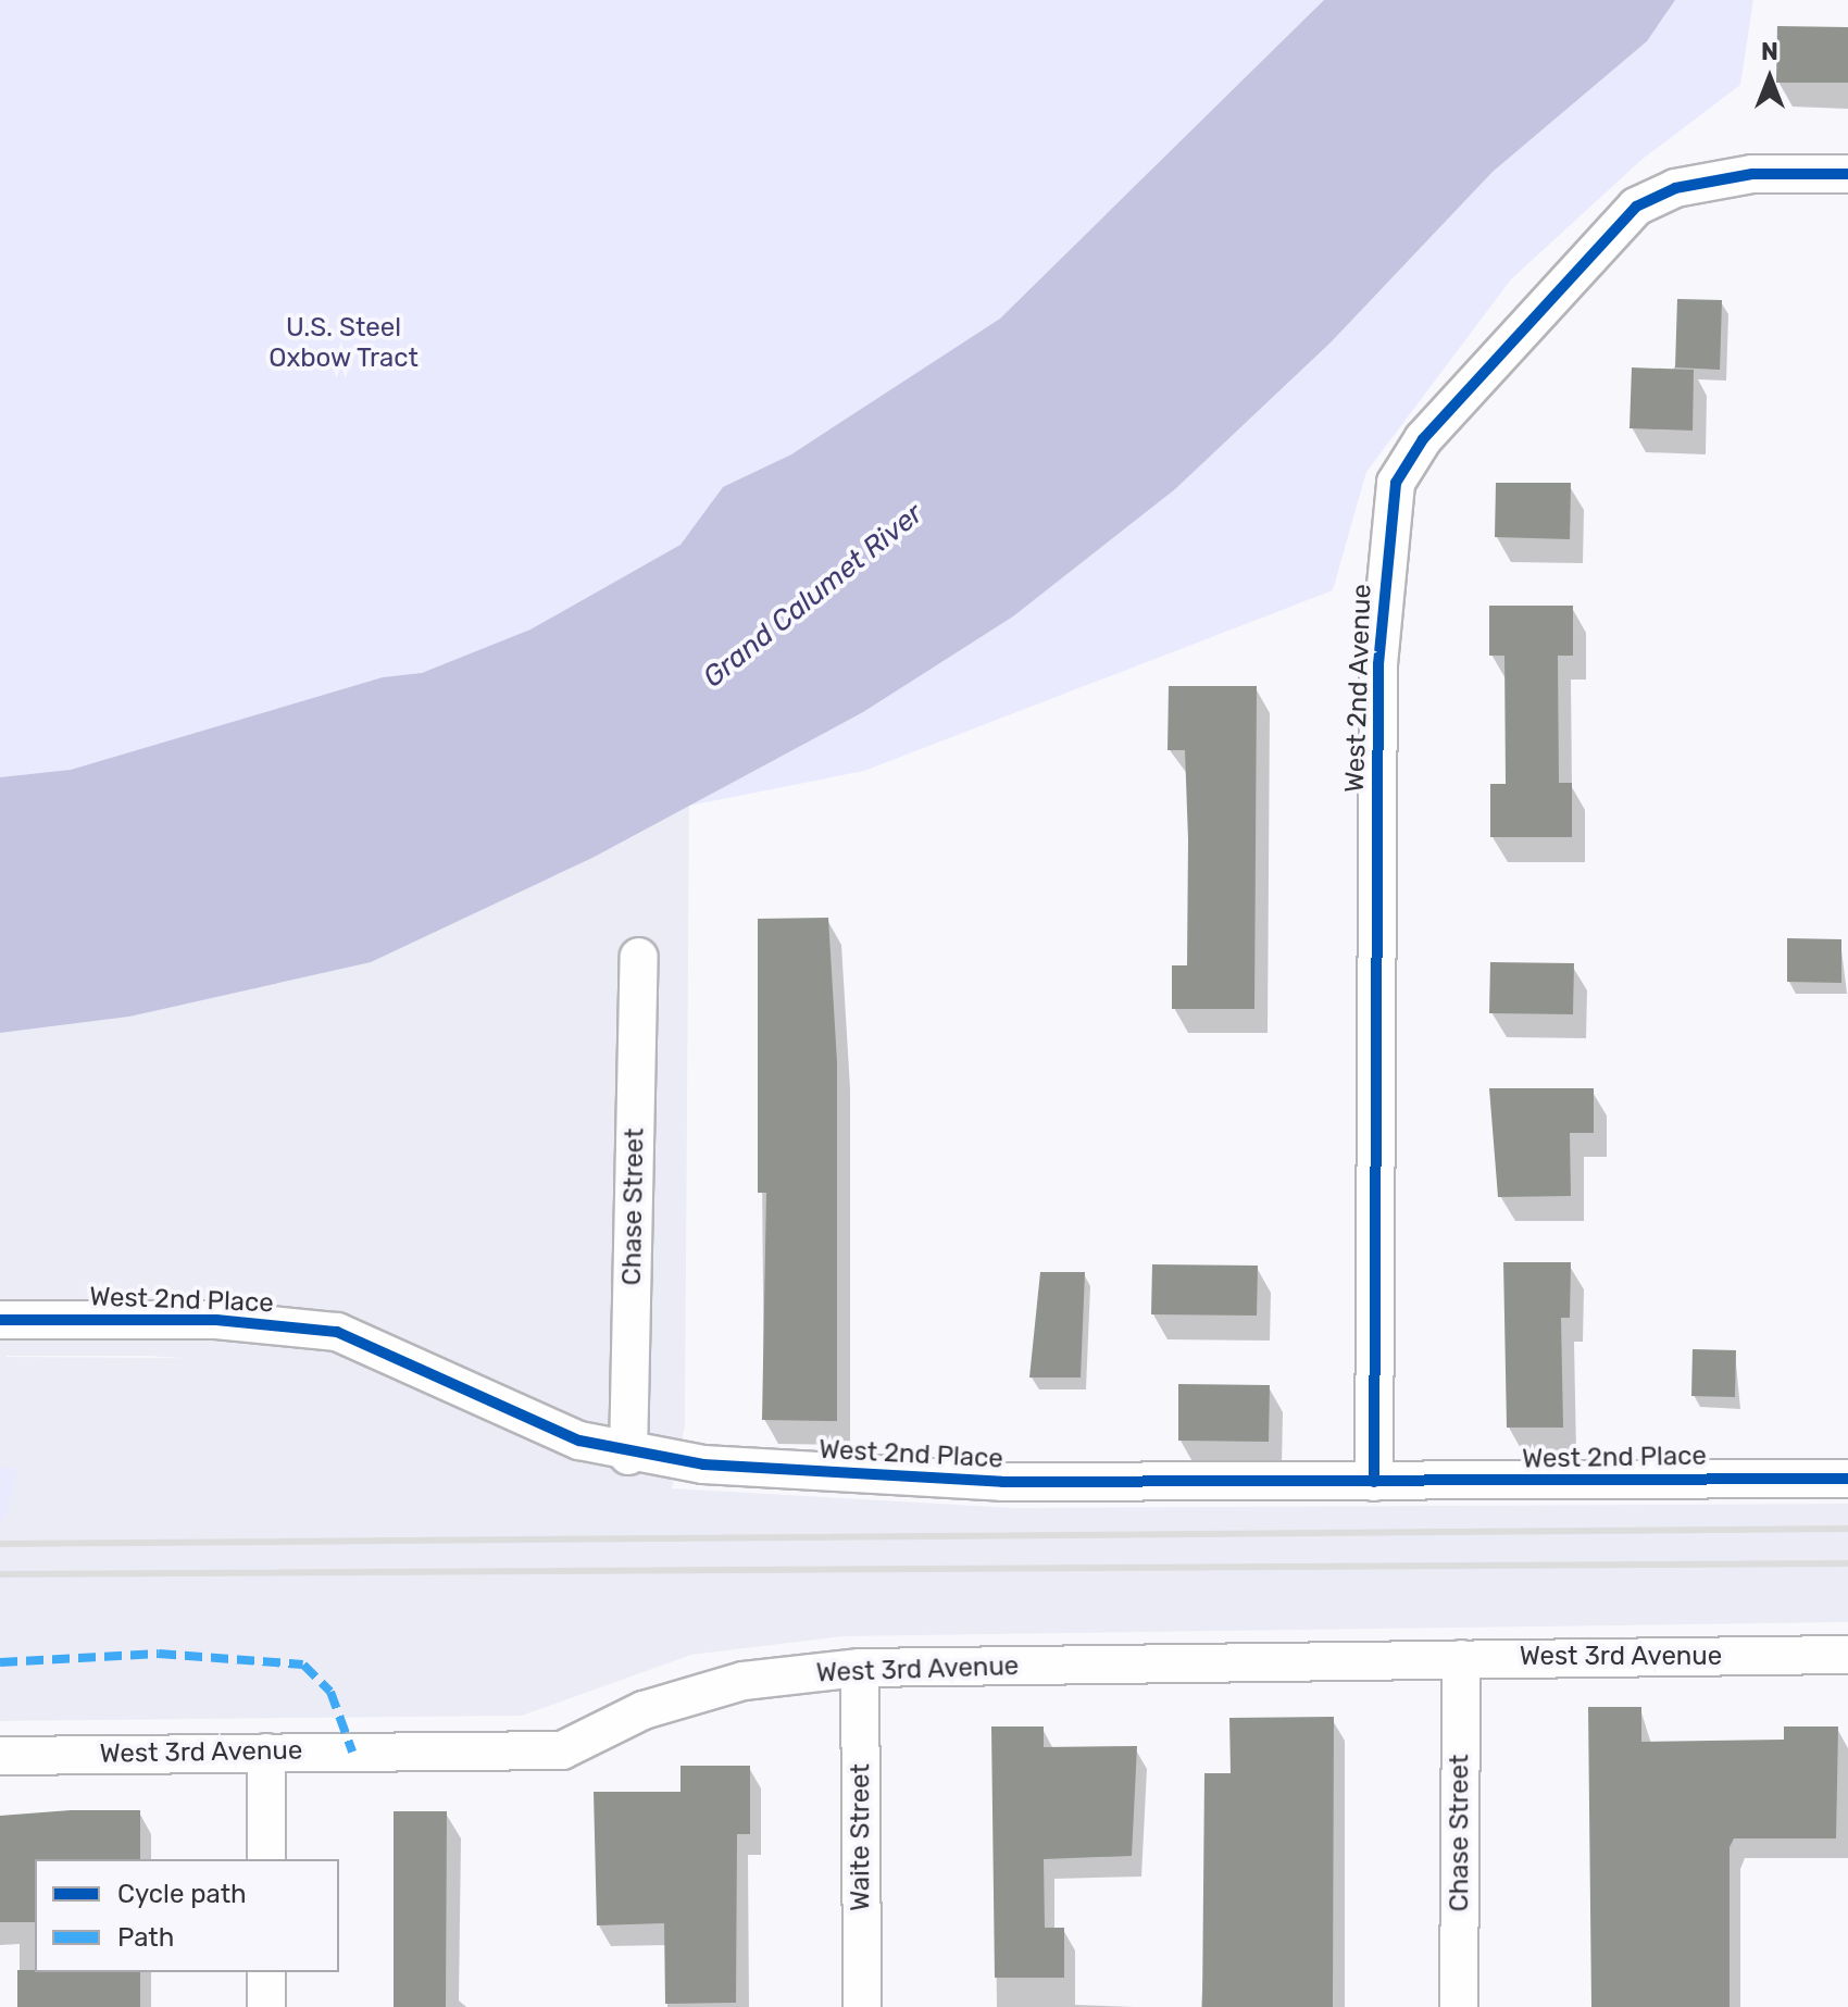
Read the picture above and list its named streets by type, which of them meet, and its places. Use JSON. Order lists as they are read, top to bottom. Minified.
{"streets":{"street":["West 2nd Avenue","Chase Street","West 2nd Place","West 3rd Avenue","Waite Street"]},"crossings":[["West 2nd Avenue","West 2nd Place"],["Chase Street","West 2nd Place"],["Chase Street","West 3rd Avenue"],["West 3rd Avenue","Waite Street"]],"water":["Grand Calumet River"],"parks":["U.S. Steel Oxbow Tract"],"legend":["Cycle path","Path"],"north":"top"}
